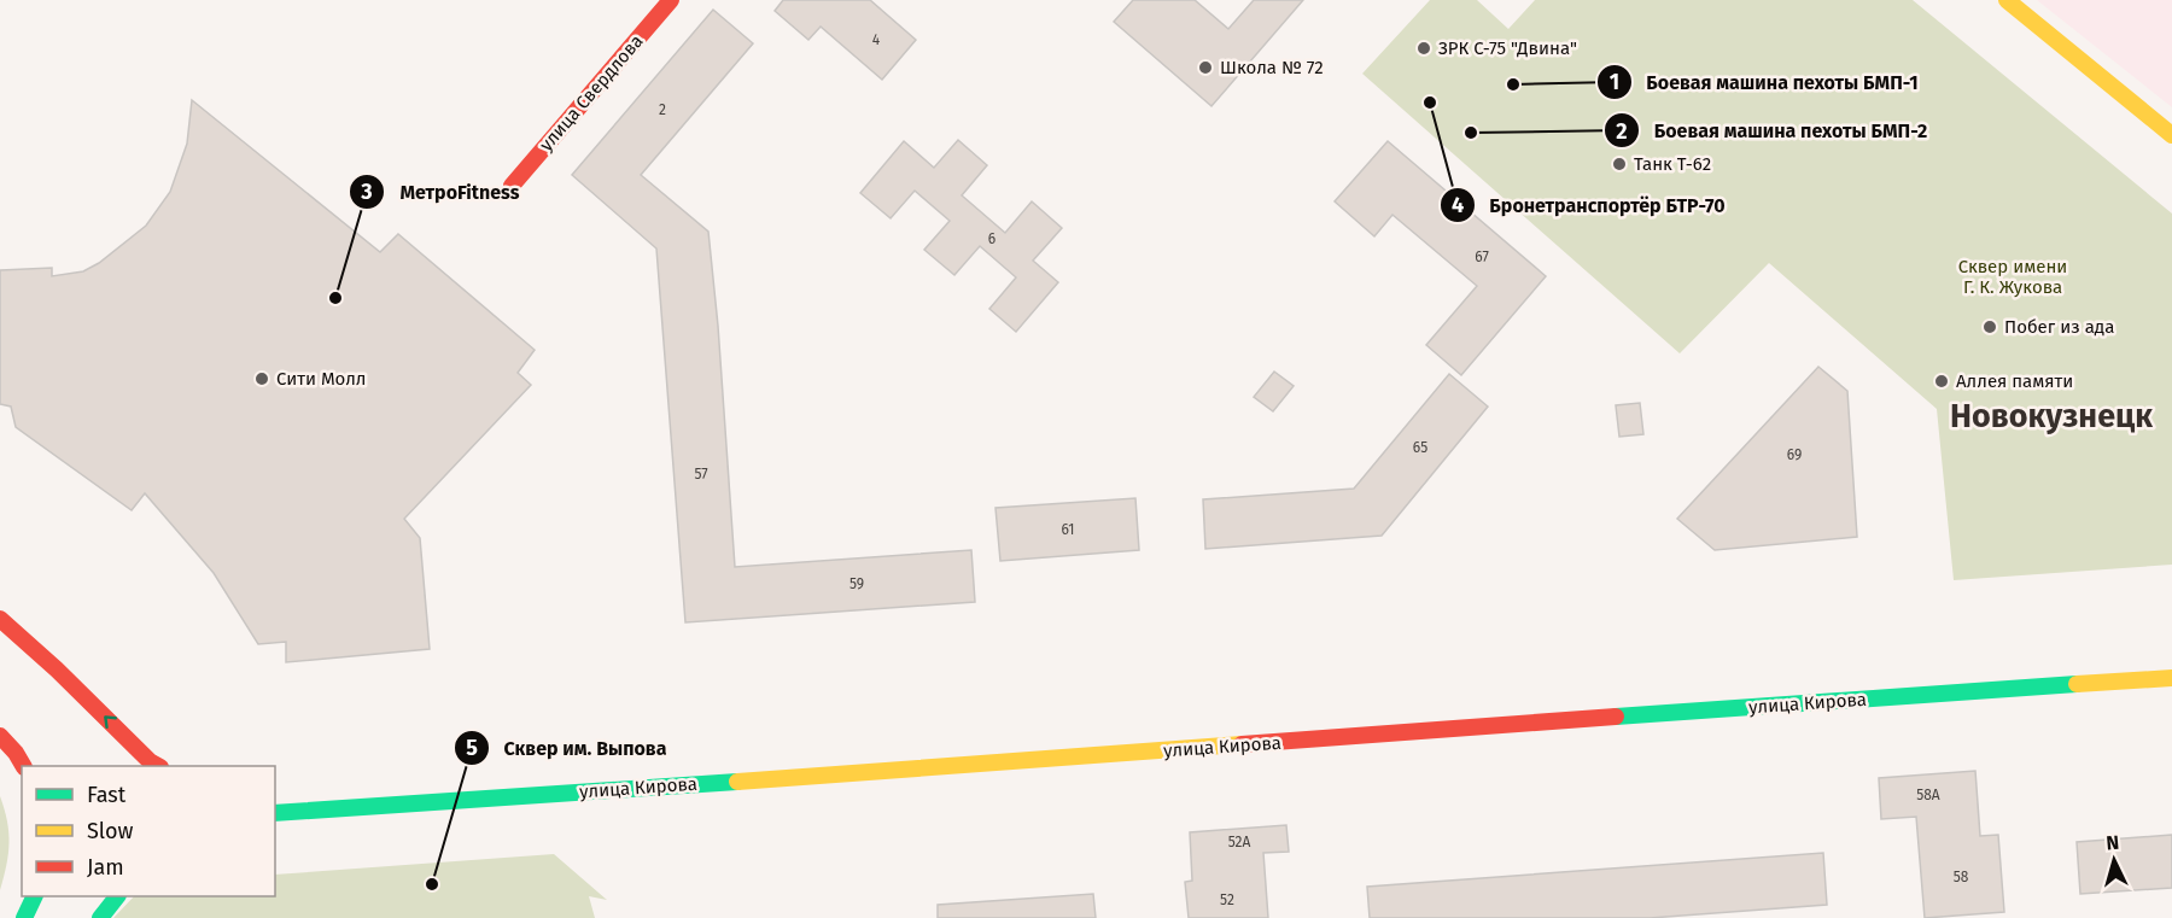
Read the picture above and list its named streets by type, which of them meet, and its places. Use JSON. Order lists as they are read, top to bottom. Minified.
{"streets":{"main road":["улица Свердлова","улица Кирова"]},"districts":["Новокузнецк"],"parks":["Сквер имени Г. К. Жукова"],"places":["ЗРК С-75 \"Двина\"","Школа № 72","Боевая машина пехоты БМП-1","Бронетранспортёр БТР-70","Боевая машина пехоты БМП-2","Танк Т-62","МетроFitness","Побег из ада","Сити Молл","Аллея памяти","Сквер им. Выпова"],"house_numbers":["4","2","6","67","65","69","57","61","59","58А","52А","58","52"],"legend":["Fast","Slow","Jam"],"north":"top"}
